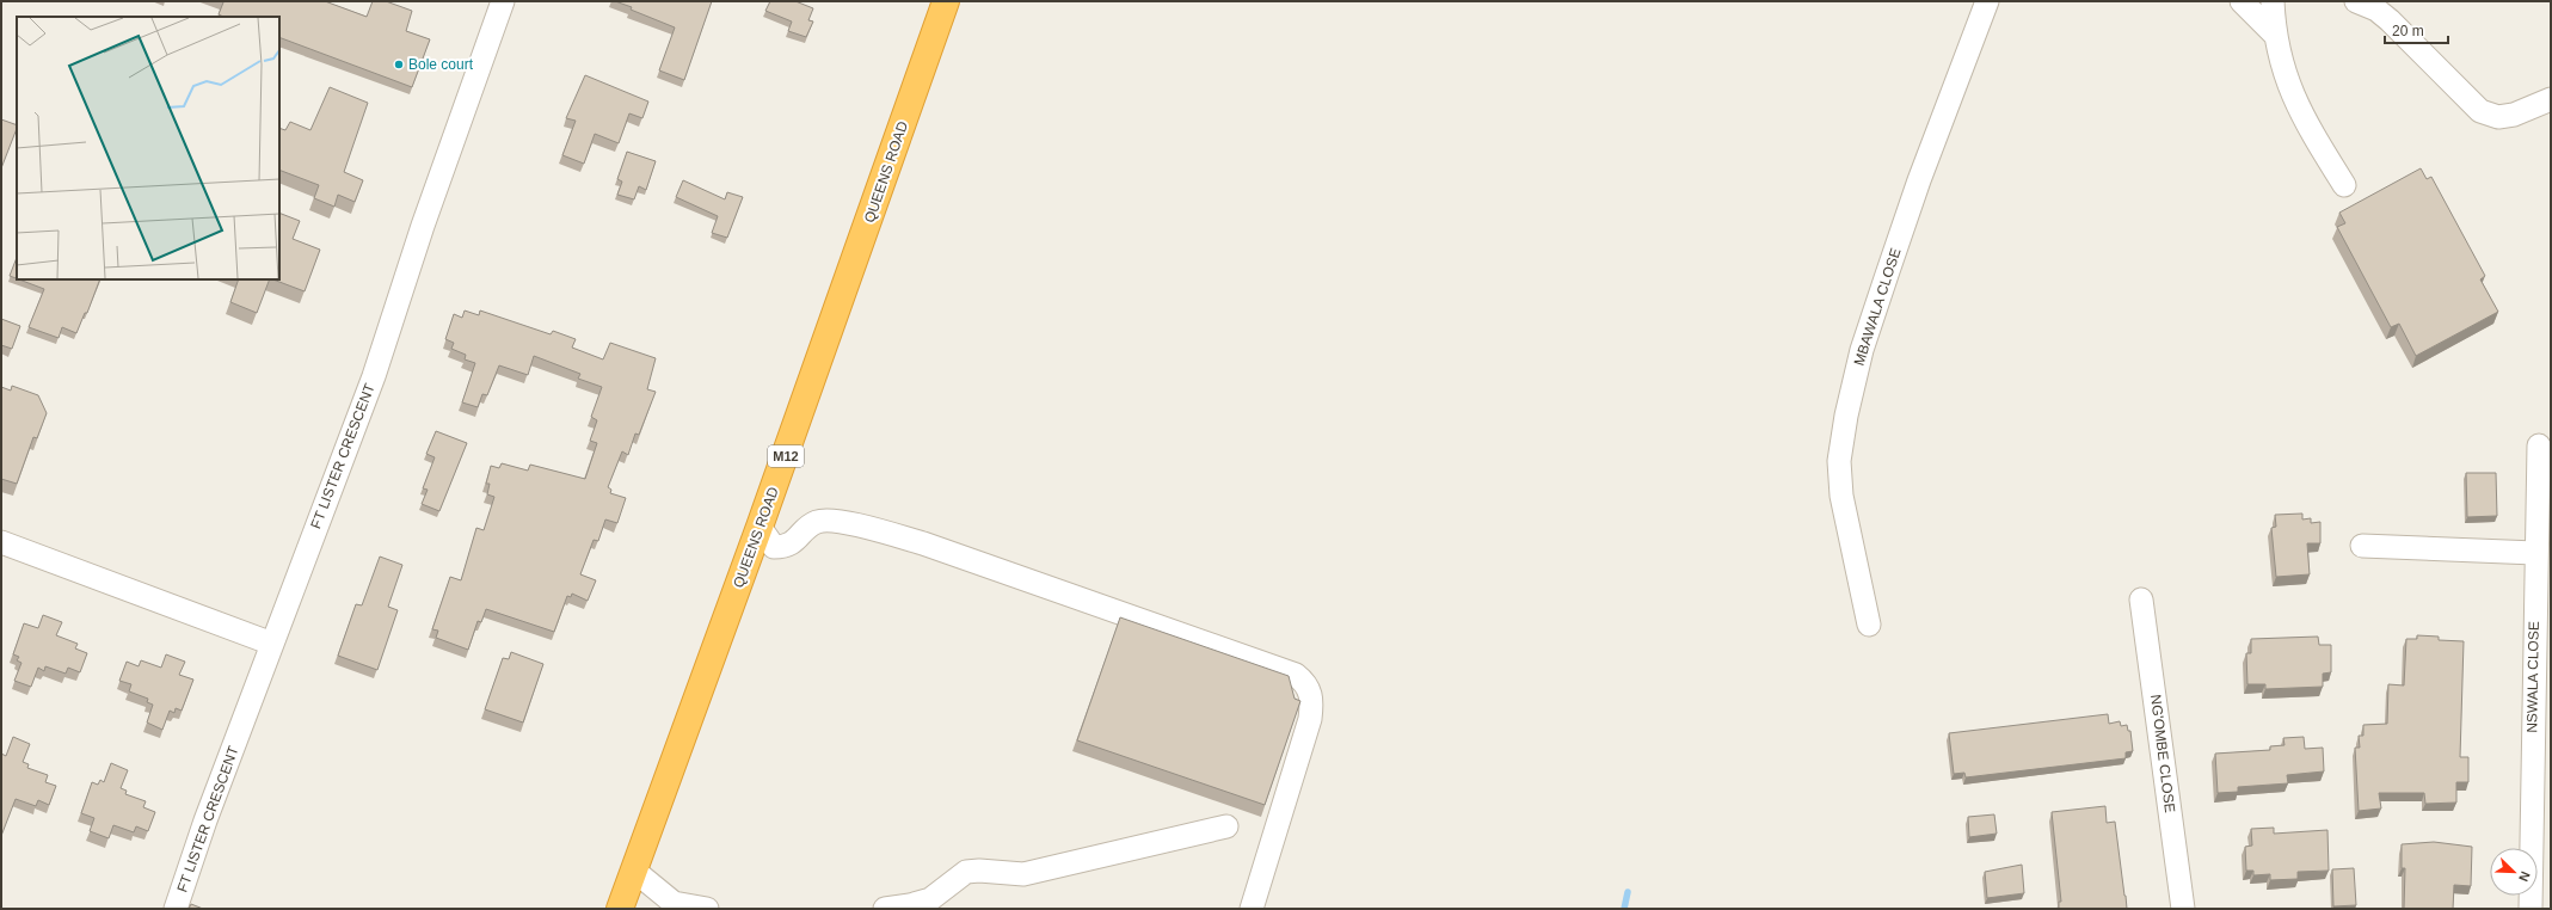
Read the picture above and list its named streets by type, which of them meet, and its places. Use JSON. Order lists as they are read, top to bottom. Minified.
{"streets":{"highway":["QUEENS ROAD","M12"],"street":["MBAWALA CLOSE","FT LISTER CRESCENT","NSWALA CLOSE","NG'OMBE CLOSE"]},"places":["Bole court"],"scale_bar":"20 m","north":"bottom right"}
